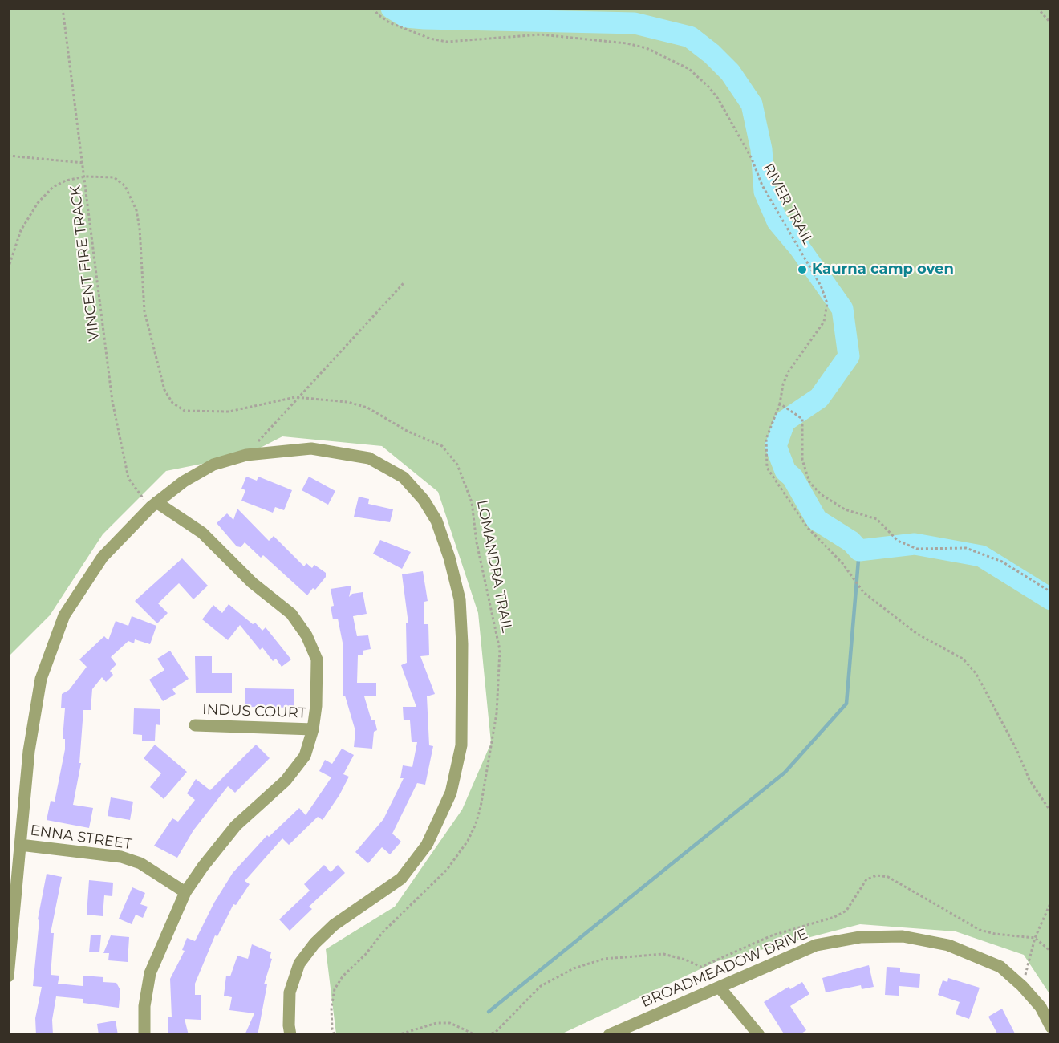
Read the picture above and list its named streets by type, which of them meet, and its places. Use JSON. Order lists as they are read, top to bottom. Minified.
{"streets":{"street":["INDUS COURT","ENNA STREET","BROADMEADOW DRIVE"],"path":["RIVER TRAIL","VINCENT FIRE TRACK","LOMANDRA TRAIL"]},"crossings":[["VINCENT FIRE TRACK","LOMANDRA TRAIL"]],"places":["Kaurna camp oven"]}
